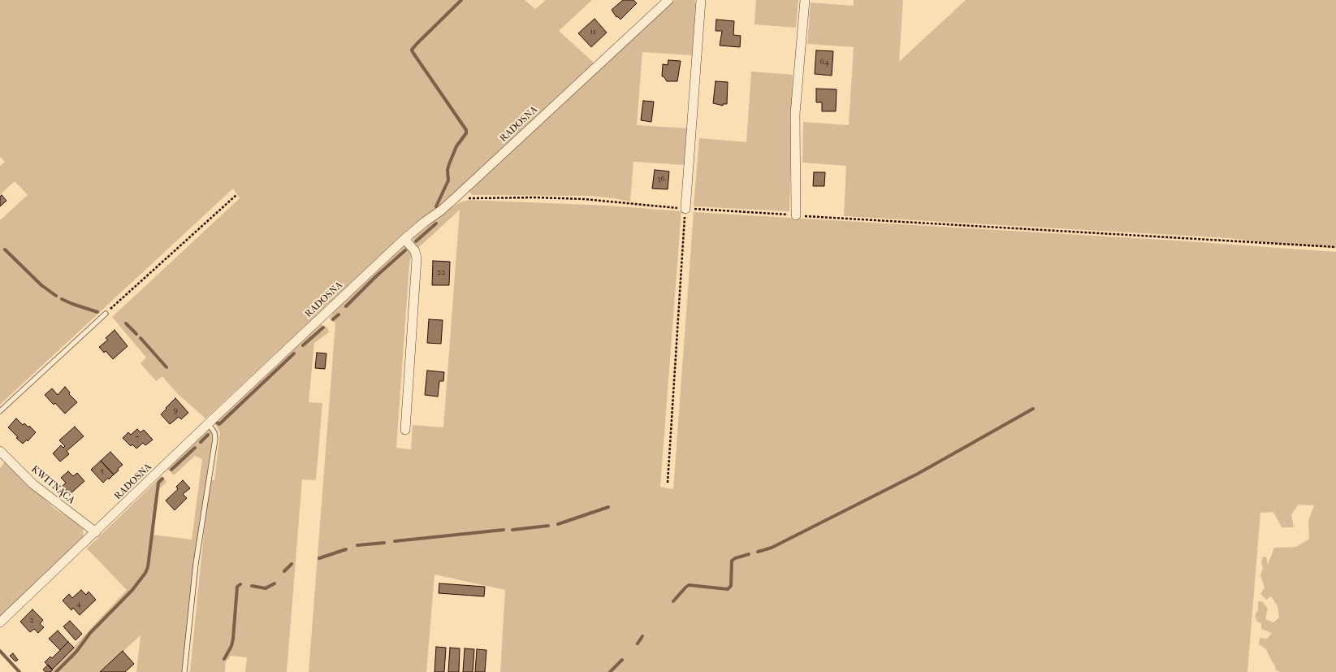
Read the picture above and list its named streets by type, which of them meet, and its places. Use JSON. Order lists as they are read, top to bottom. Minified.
{"streets":{"street":["RADOSNA","KWITNĄCA"]},"crossings":[["RADOSNA","KWITNĄCA"]],"house_numbers":["11","64","36","22","9","7","5","4","2"]}
